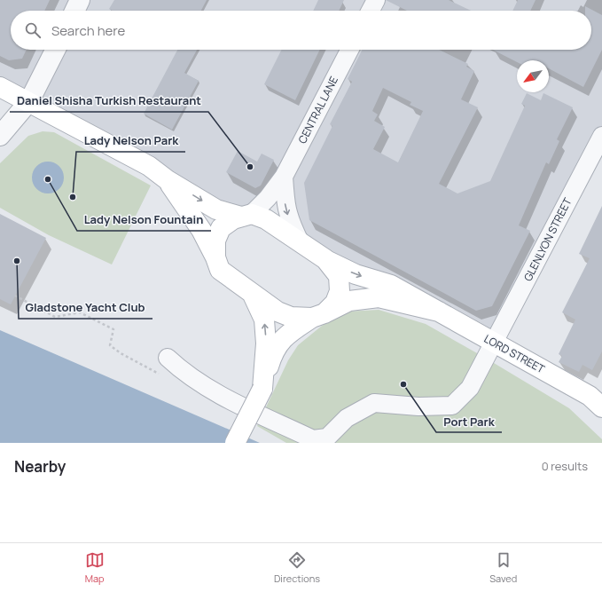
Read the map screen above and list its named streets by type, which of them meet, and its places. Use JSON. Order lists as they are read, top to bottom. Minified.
{"streets":{"main road":["LORD STREET"],"street":["CENTRAL LANE","GLENLYON STREET"]},"crossings":[["GLENLYON STREET","LORD STREET"]],"places":["Daniel Shisha Turkish Restaurant","Lady Nelson Fountain","Lady Nelson Park","Gladstone Yacht Club","Port Park"],"north":"bottom left","page":{"search":"Search here","heading":["Nearby","0 results"],"nav":["Map","Directions","Saved"]}}
